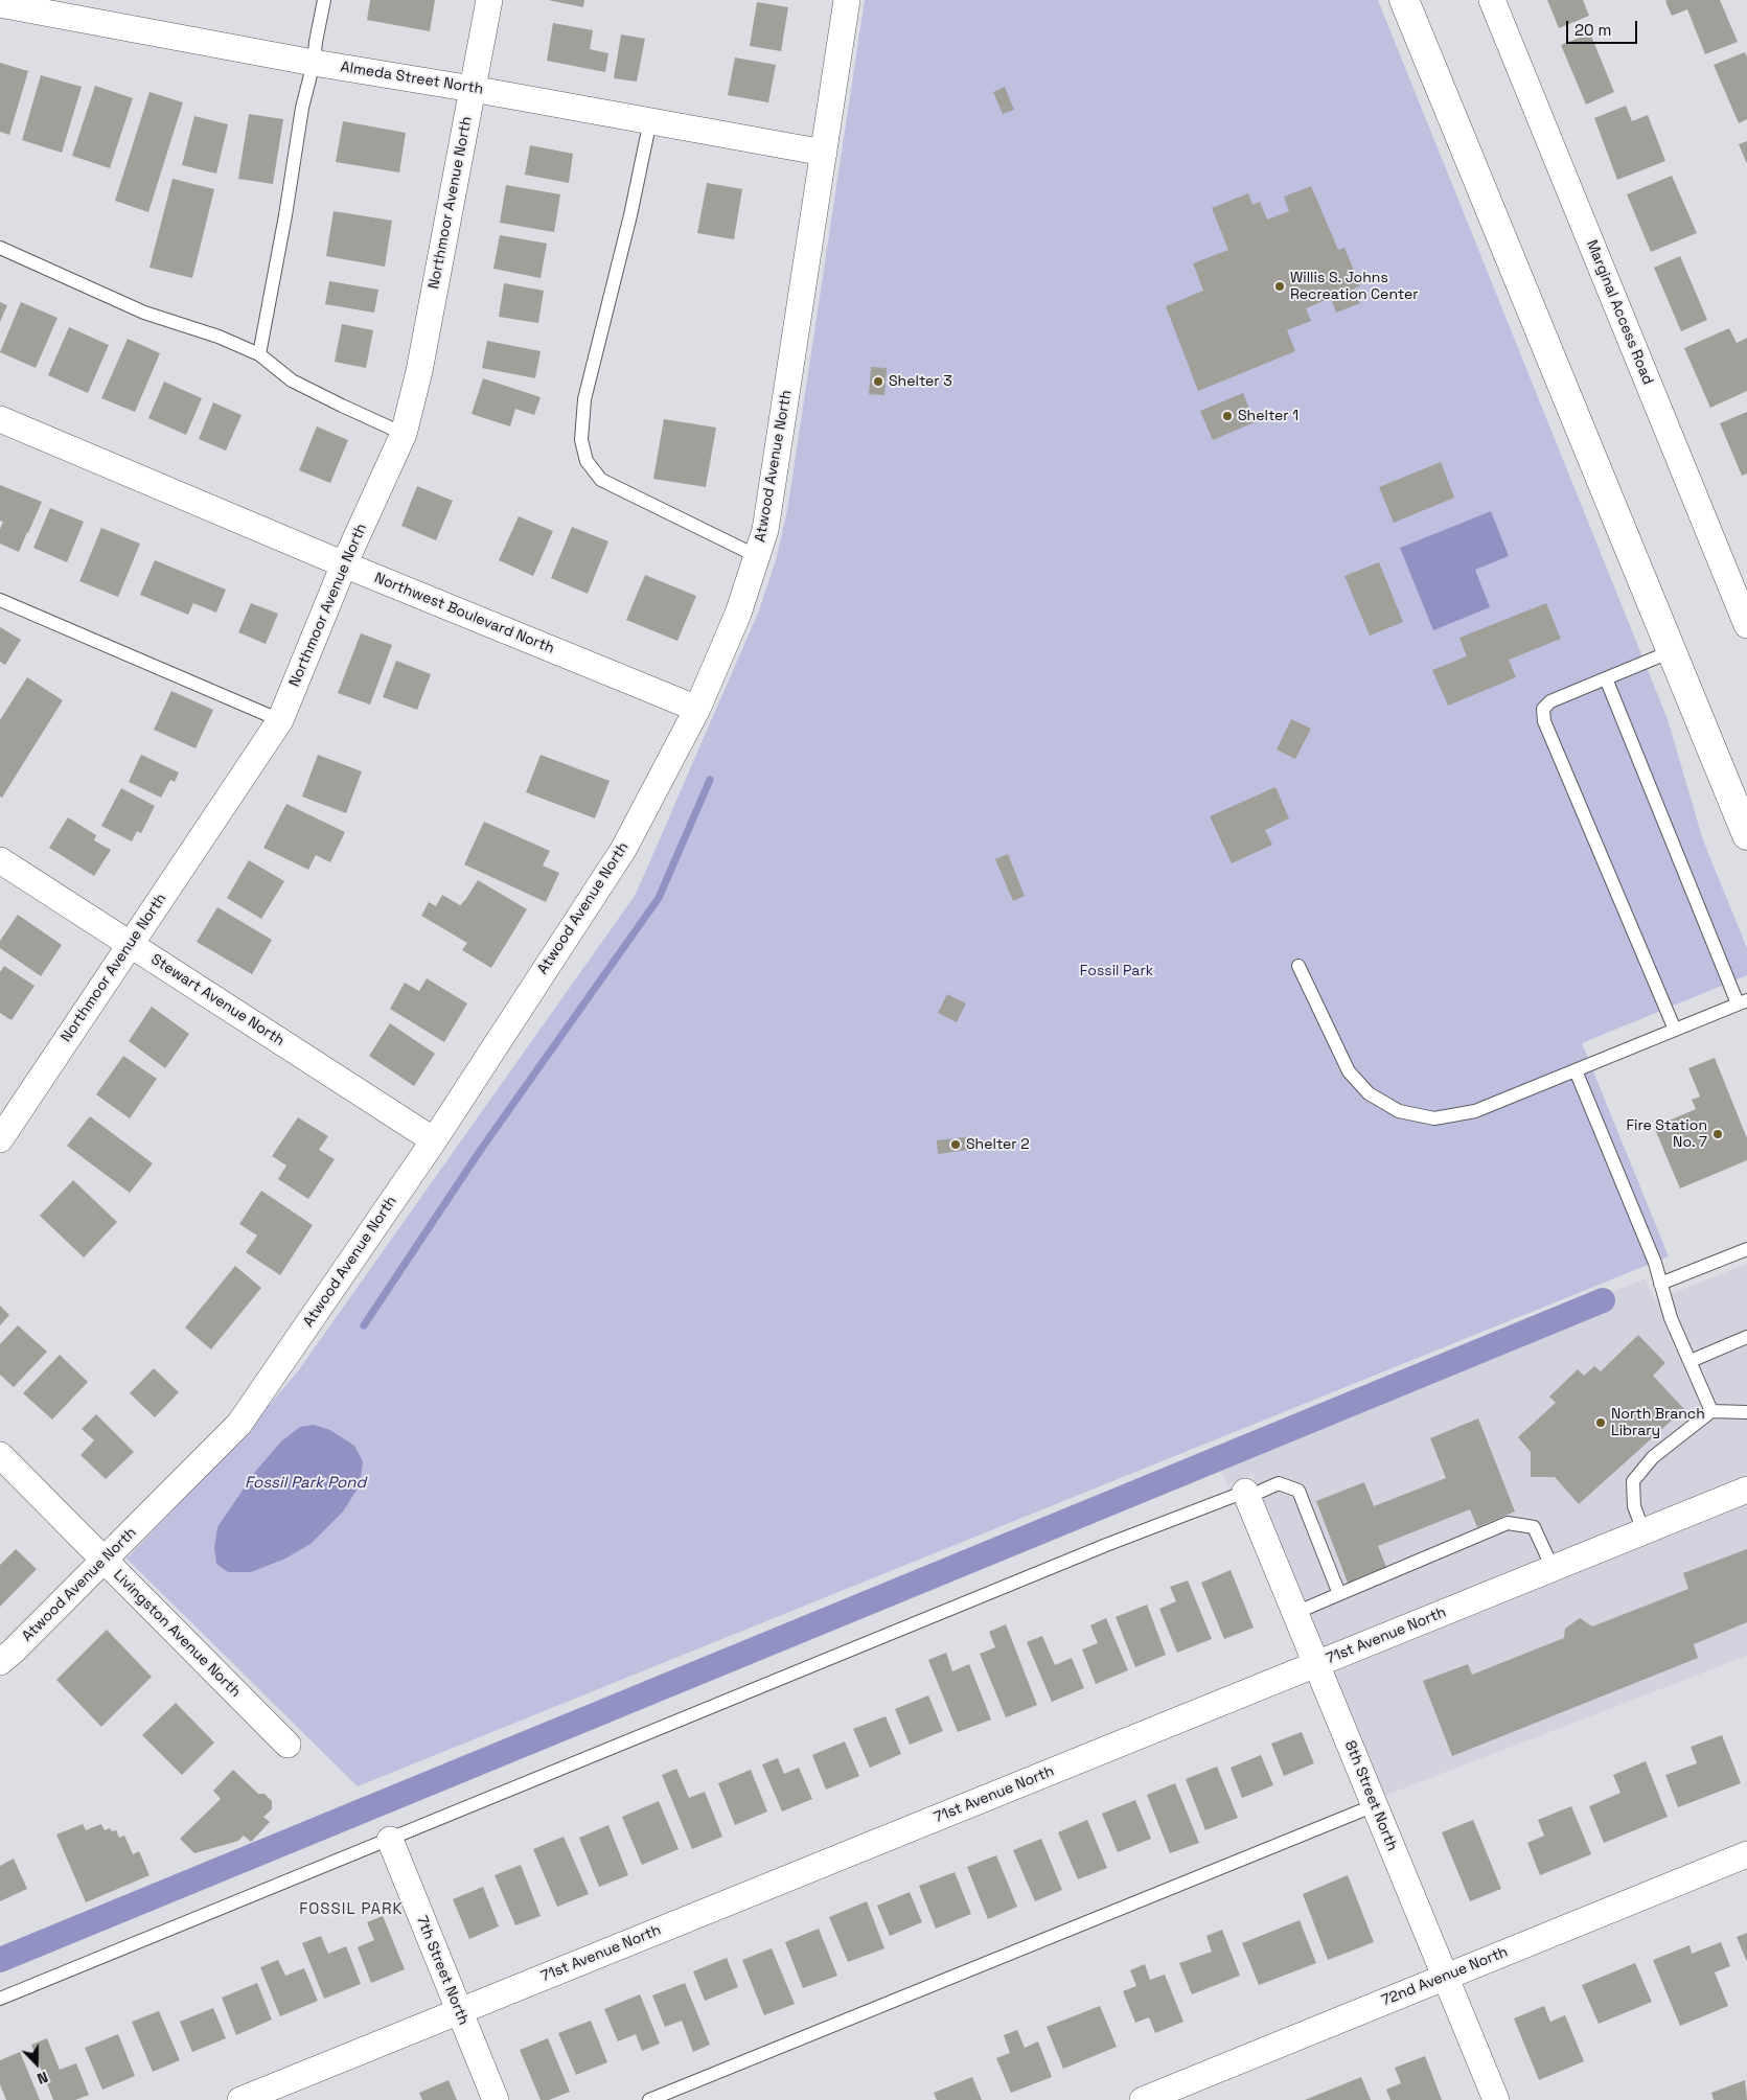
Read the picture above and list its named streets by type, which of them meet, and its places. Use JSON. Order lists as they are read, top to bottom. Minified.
{"streets":{"street":["Almeda Street North","Northmoor Avenue North","Marginal Access Road","Atwood Avenue North","Northwest Boulevard North","Stewart Avenue North","Livingston Avenue North","71st Avenue North","8th Street North","7th Street North","72nd Avenue North"]},"crossings":[["Almeda Street North","Northmoor Avenue North"],["Almeda Street North","Atwood Avenue North"],["Northmoor Avenue North","Northwest Boulevard North"],["Northmoor Avenue North","Stewart Avenue North"],["Atwood Avenue North","Northwest Boulevard North"],["Atwood Avenue North","Stewart Avenue North"],["Atwood Avenue North","Livingston Avenue North"],["71st Avenue North","8th Street North"],["71st Avenue North","7th Street North"],["8th Street North","72nd Avenue North"]],"districts":["FOSSIL PARK"],"water":["Fossil Park Pond"],"parks":["Fossil Park"],"places":["Willis S. Johns Recreation Center","Shelter 3","Shelter 1","Fire Station No. 7","Shelter 2","North Branch Library"],"scale_bar":"20 m","north":"bottom"}
